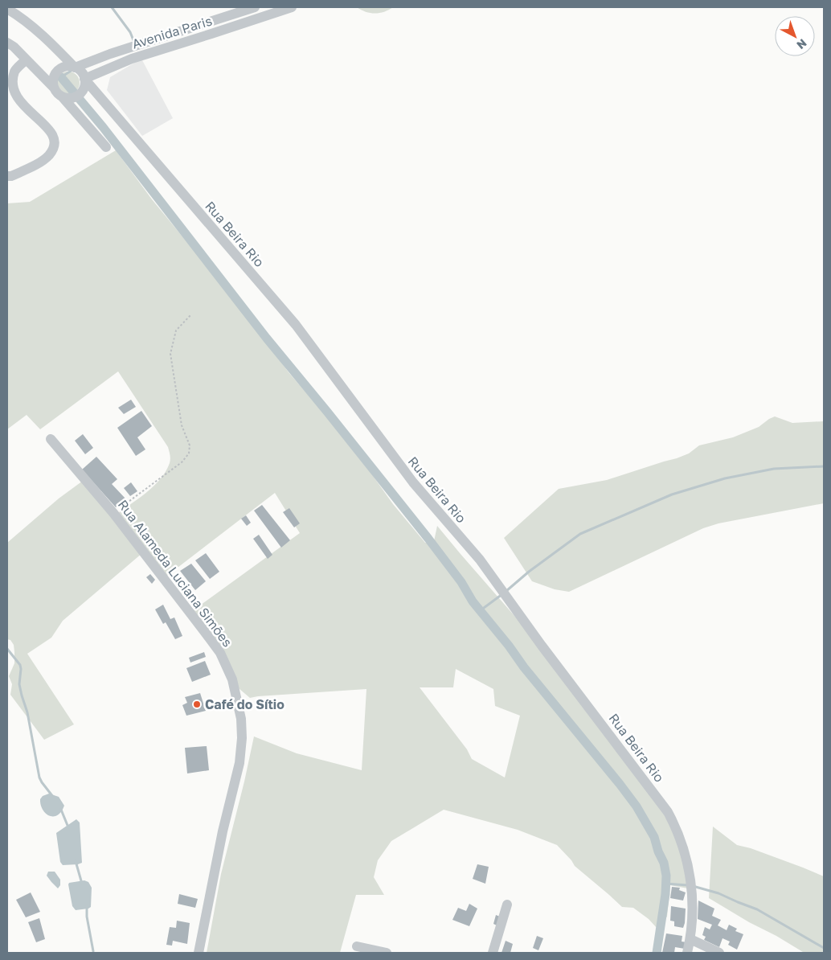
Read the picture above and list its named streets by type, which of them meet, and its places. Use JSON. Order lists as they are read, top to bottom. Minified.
{"streets":{"street":["Avenida Paris","Rua Beira Rio","Rua Alameda Luciana Simões"]},"crossings":[["Avenida Paris","Rua Beira Rio"]],"places":["Café do Sítio"],"north":"bottom right"}
